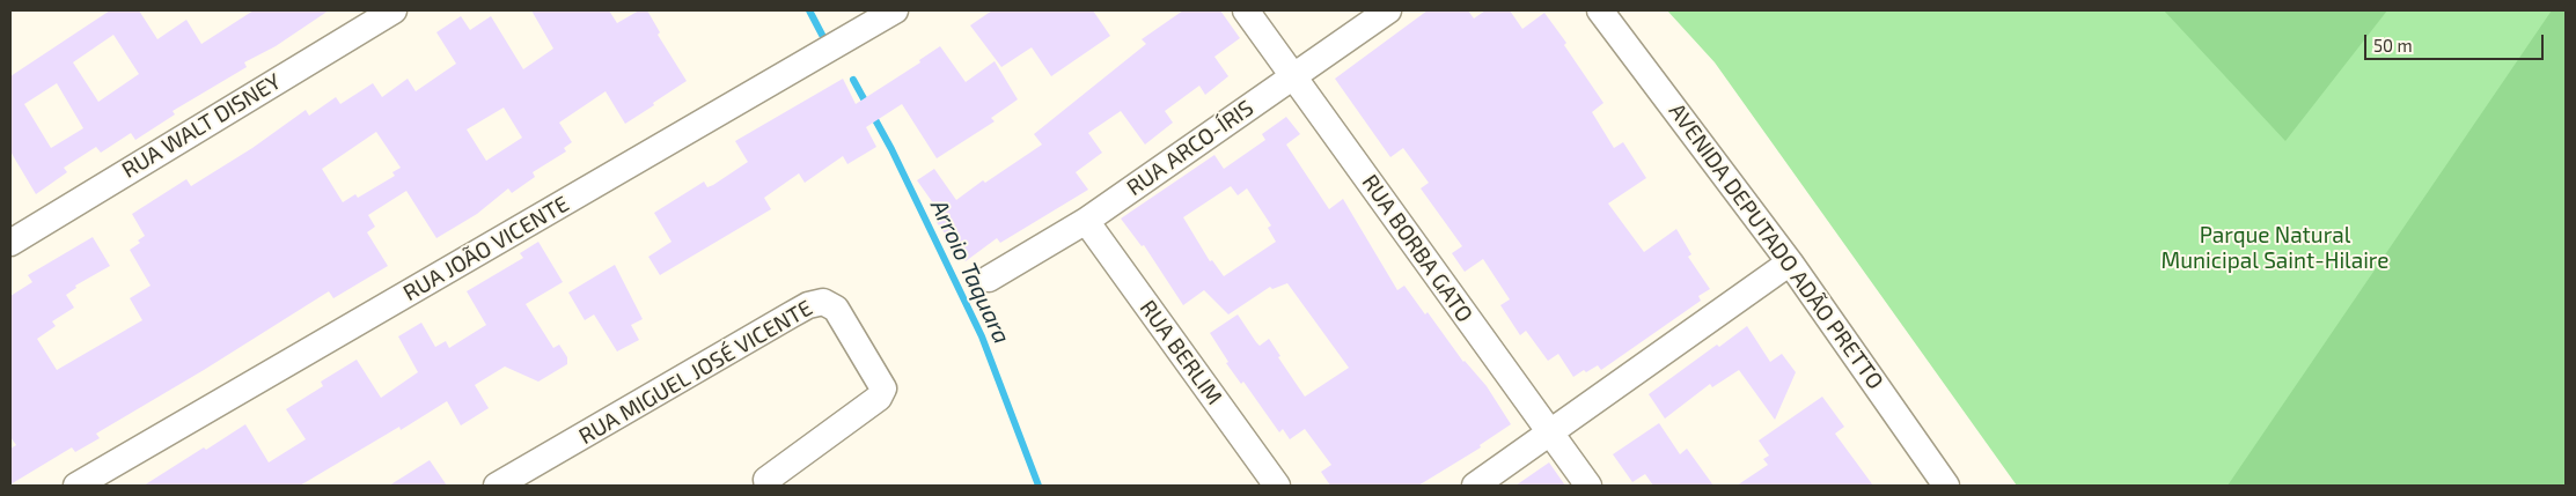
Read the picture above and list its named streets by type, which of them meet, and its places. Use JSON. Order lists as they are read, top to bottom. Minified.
{"streets":{"street":["RUA WALT DISNEY","RUA ARCO-ÍRIS","AVENIDA DEPUTADO ADÃO PRETTO","RUA JOÃO VICENTE","RUA BORBA GATO","RUA BERLIM","RUA MIGUEL JOSÉ VICENTE"]},"crossings":[["RUA ARCO-ÍRIS","RUA BORBA GATO"],["RUA ARCO-ÍRIS","RUA BERLIM"]],"water":["Arroio Taquara"],"parks":["Parque Natural Municipal Saint-Hilaire"],"scale_bar":"50 m"}
